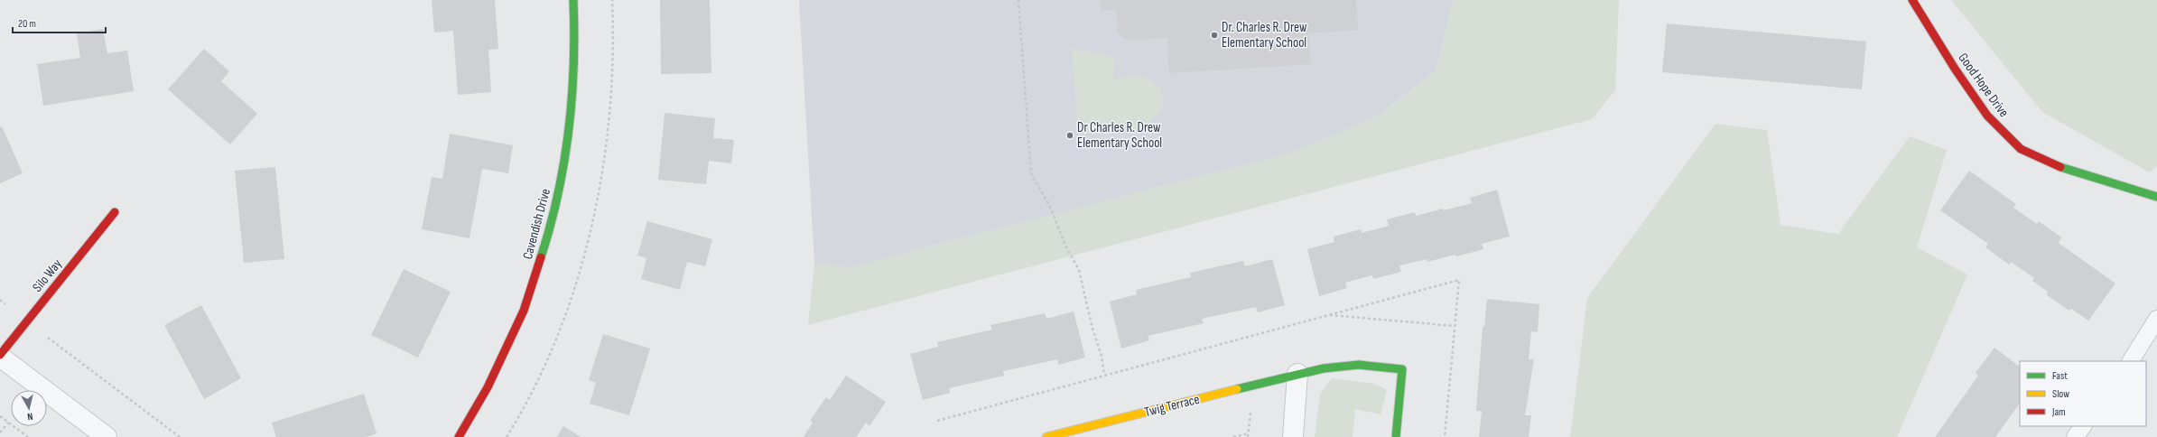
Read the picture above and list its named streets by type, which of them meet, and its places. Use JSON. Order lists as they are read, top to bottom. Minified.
{"streets":{"street":["Good Hope Drive","Cavendish Drive","Silo Way","Twig Terrace"]},"places":["Dr. Charles R. Drew Elementary School","Dr Charles R. Drew Elementary School"],"legend":["Fast","Slow","Jam"],"scale_bar":"20 m","north":"bottom"}
